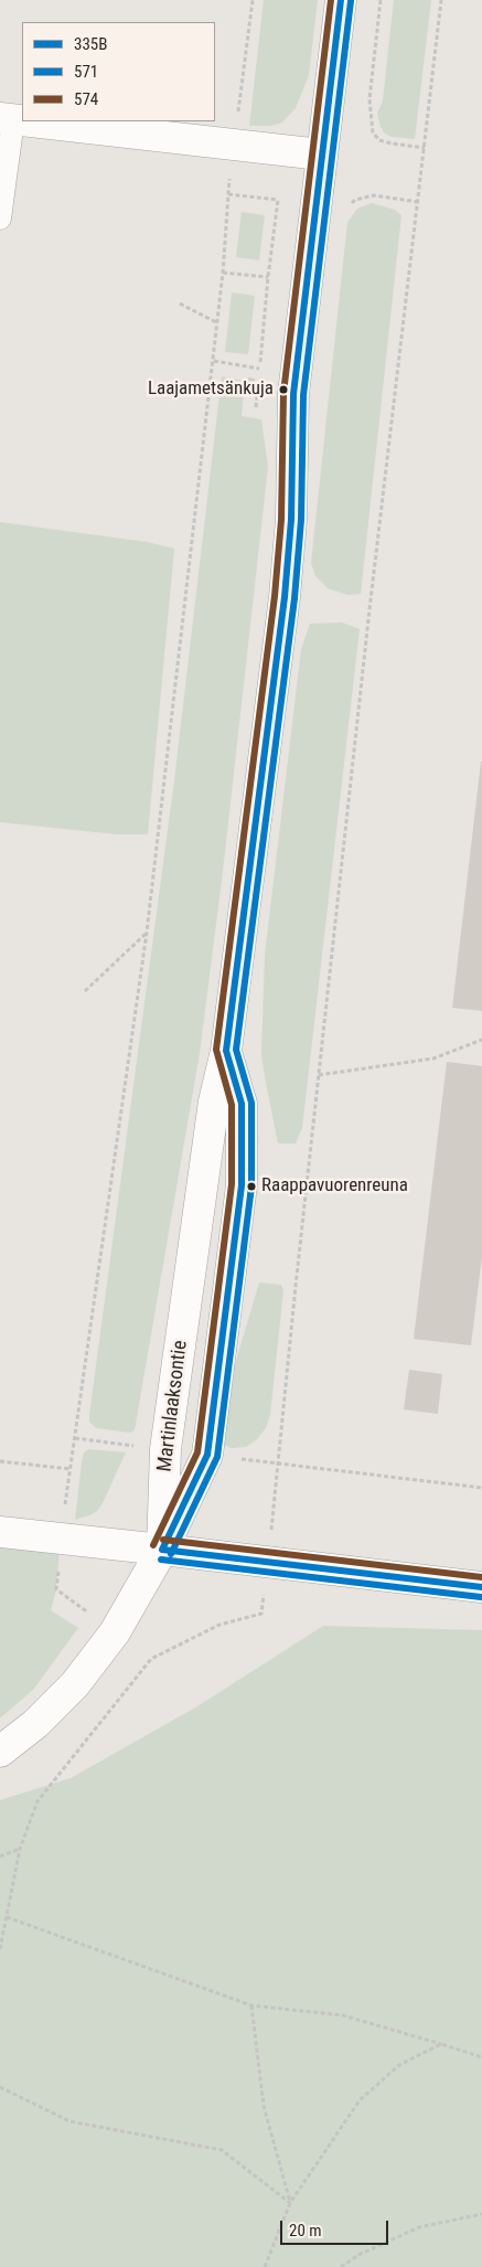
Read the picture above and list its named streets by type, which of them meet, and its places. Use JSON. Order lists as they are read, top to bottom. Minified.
{"streets":{"street":["Martinlaaksontie"]},"places":["Laajametsänkuja","Raappavuorenreuna"],"lines":["transit line 335B","transit line 574","transit line 571"],"legend":["335B","571","574"],"scale_bar":"20 m"}
